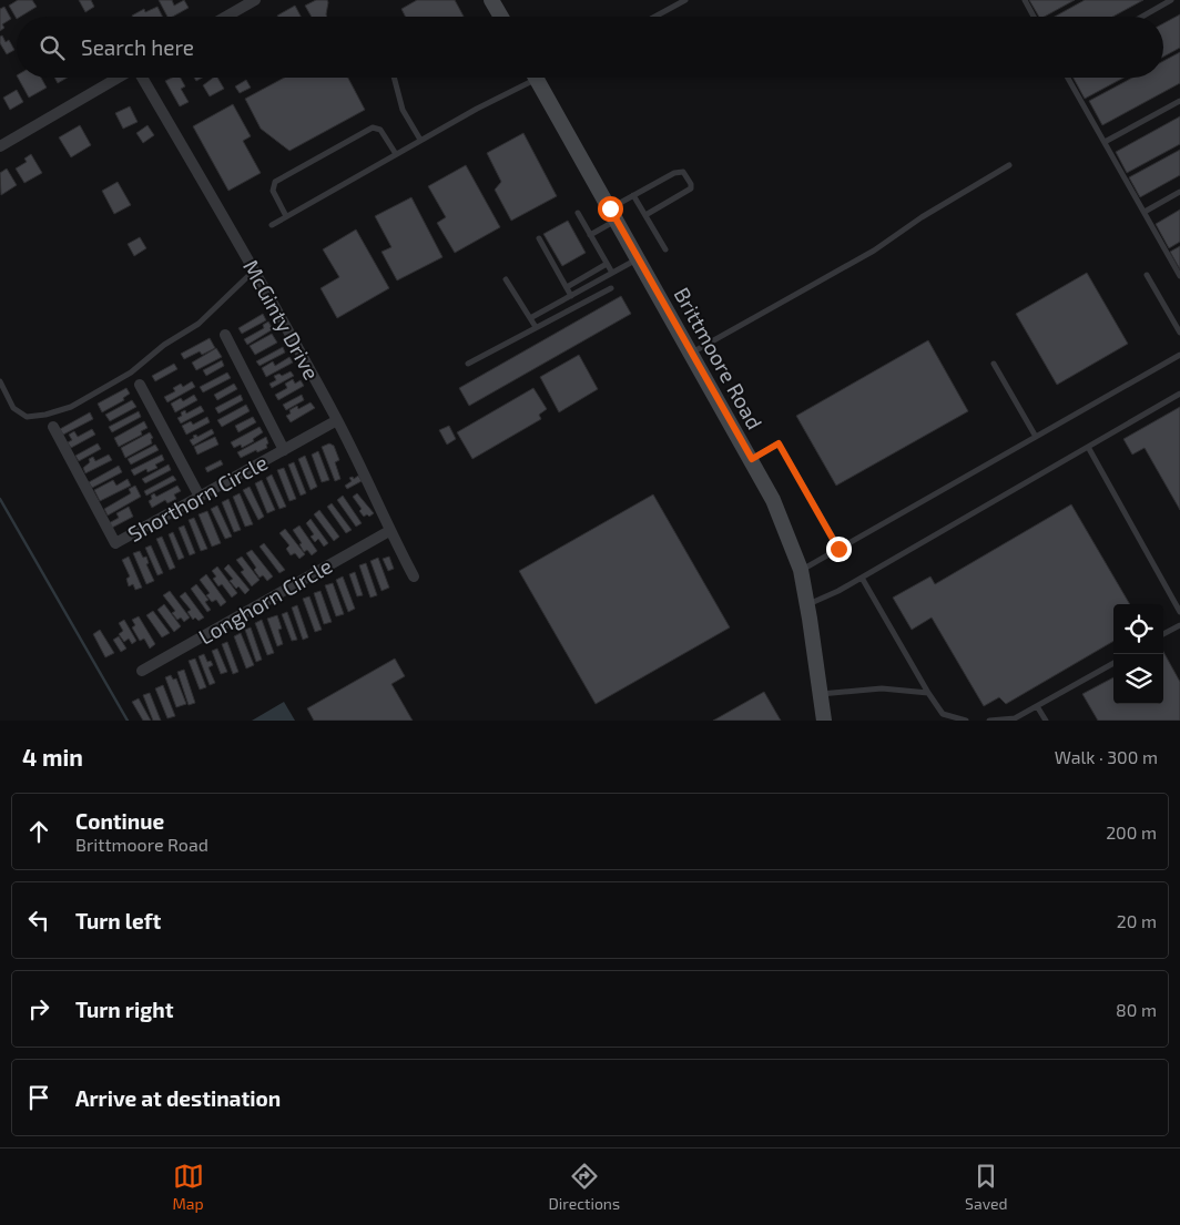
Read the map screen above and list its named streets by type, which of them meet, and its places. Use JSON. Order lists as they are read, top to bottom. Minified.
{"streets":{"main road":["Brittmoore Road"],"street":["McGinty Drive","Shorthorn Circle","Longhorn Circle"]},"crossings":[["McGinty Drive","Shorthorn Circle"],["McGinty Drive","Longhorn Circle"]],"page":{"search":"Search here","heading":["4 min","Walk · 300 m"],"list":[["Continue","Brittmoore Road","200 m"],["Turn left","20 m"],["Turn right","80 m"],"Arrive at destination"],"nav":["Map","Directions","Saved"]}}
